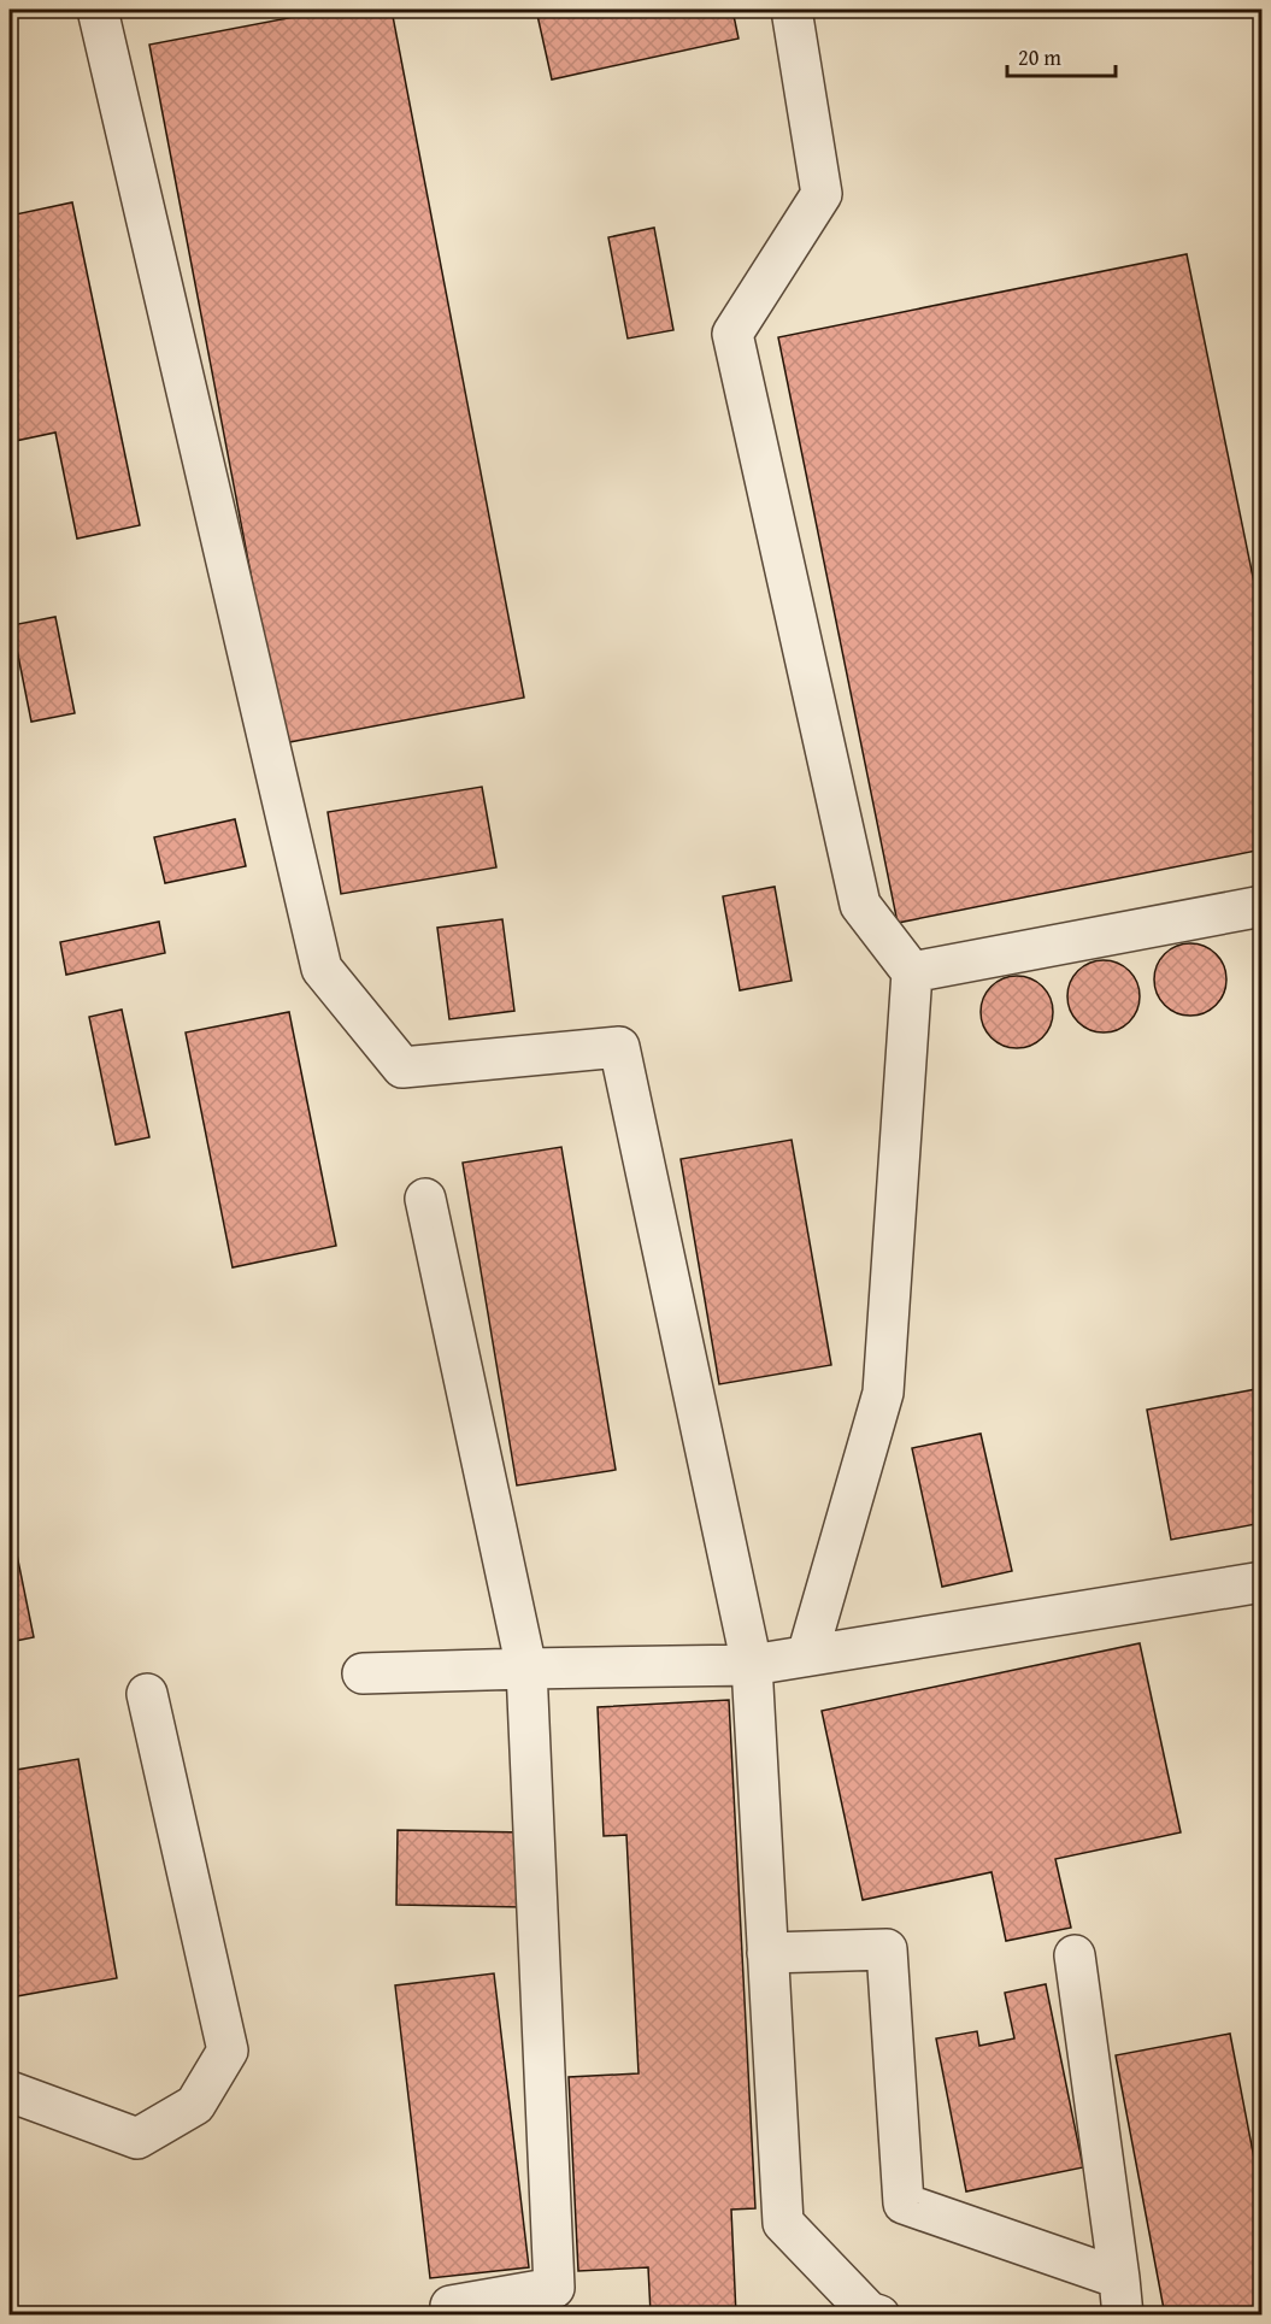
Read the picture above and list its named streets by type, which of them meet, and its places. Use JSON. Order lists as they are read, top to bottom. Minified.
{"scale_bar":"20 m"}
